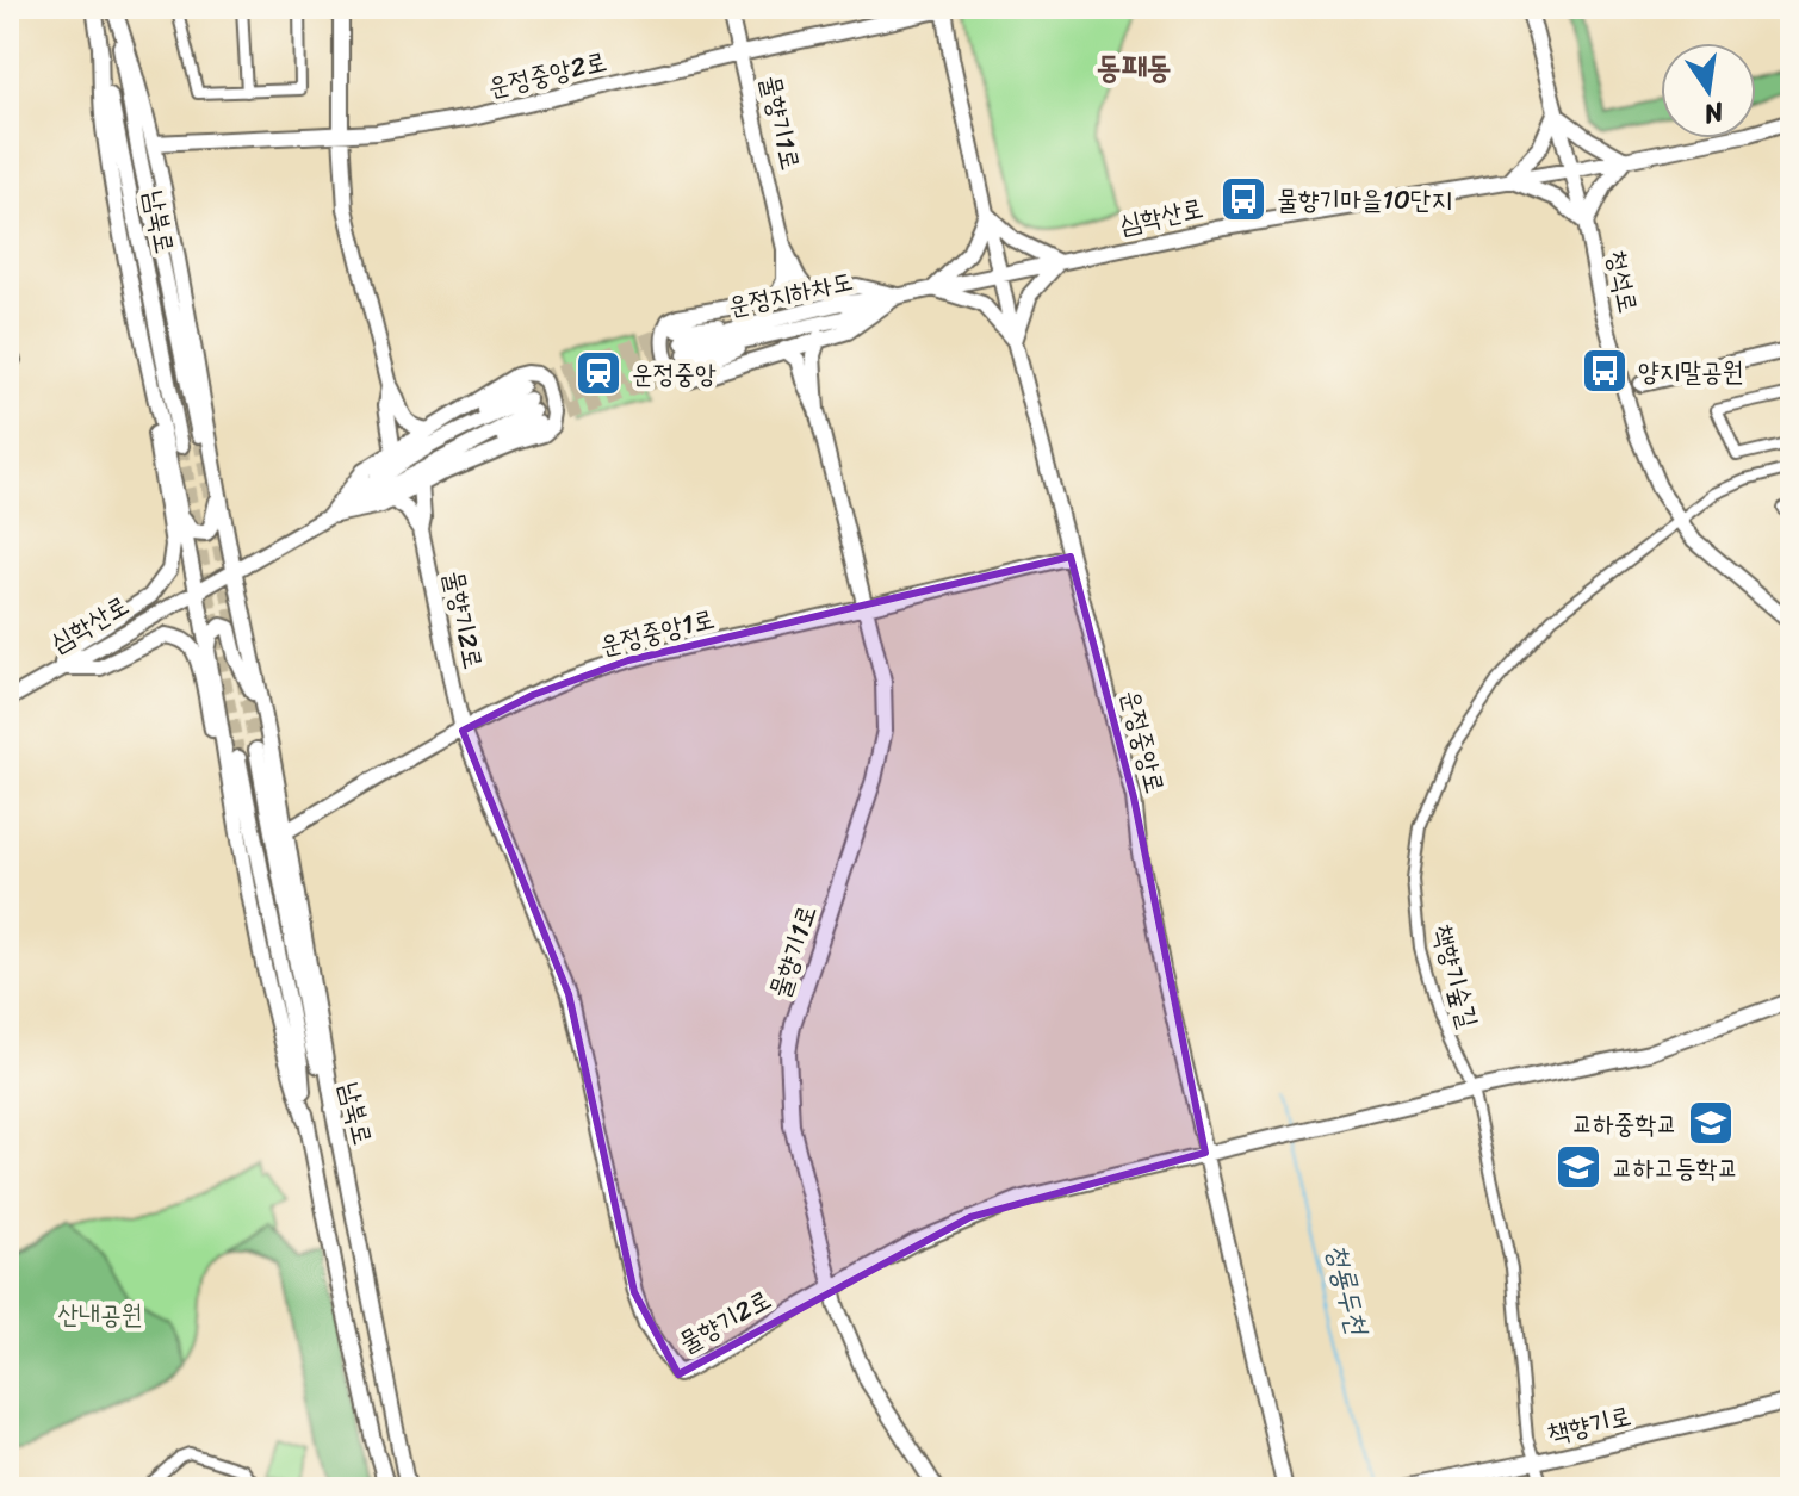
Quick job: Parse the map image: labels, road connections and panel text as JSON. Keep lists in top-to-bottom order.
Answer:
{
  "streets": {
    "street": [
      "운정중앙2로",
      "물향기1로",
      "심학산로",
      "남북로",
      "청석로",
      "운정지하차도",
      "물향기2로",
      "운정중앙1로",
      "운정중앙로",
      "책향기숲길",
      "책향기로"
    ]
  },
  "crossings": [
    ["운정중앙2로", "물향기1로"],
    ["운정중앙2로", "운정중앙로"],
    ["물향기1로", "물향기2로"],
    ["물향기1로", "운정중앙1로"],
    ["심학산로", "청석로"],
    ["심학산로", "운정지하차도"],
    ["심학산로", "운정중앙로"],
    ["청석로", "책향기숲길"],
    ["물향기2로", "운정중앙1로"],
    ["물향기2로", "운정중앙로"],
    ["물향기2로", "책향기숲길"],
    ["운정중앙1로", "운정중앙로"],
    ["책향기숲길", "책향기로"]
  ],
  "districts": ["동패동"],
  "water": ["청룡두천"],
  "parks": ["산내공원"],
  "places": {
    "bus stop": ["물향기마을10단지", "양지말공원"],
    "station": ["운정중앙"],
    "school or university": ["교하중학교", "교하고등학교"]
  },
  "north": "bottom"
}
